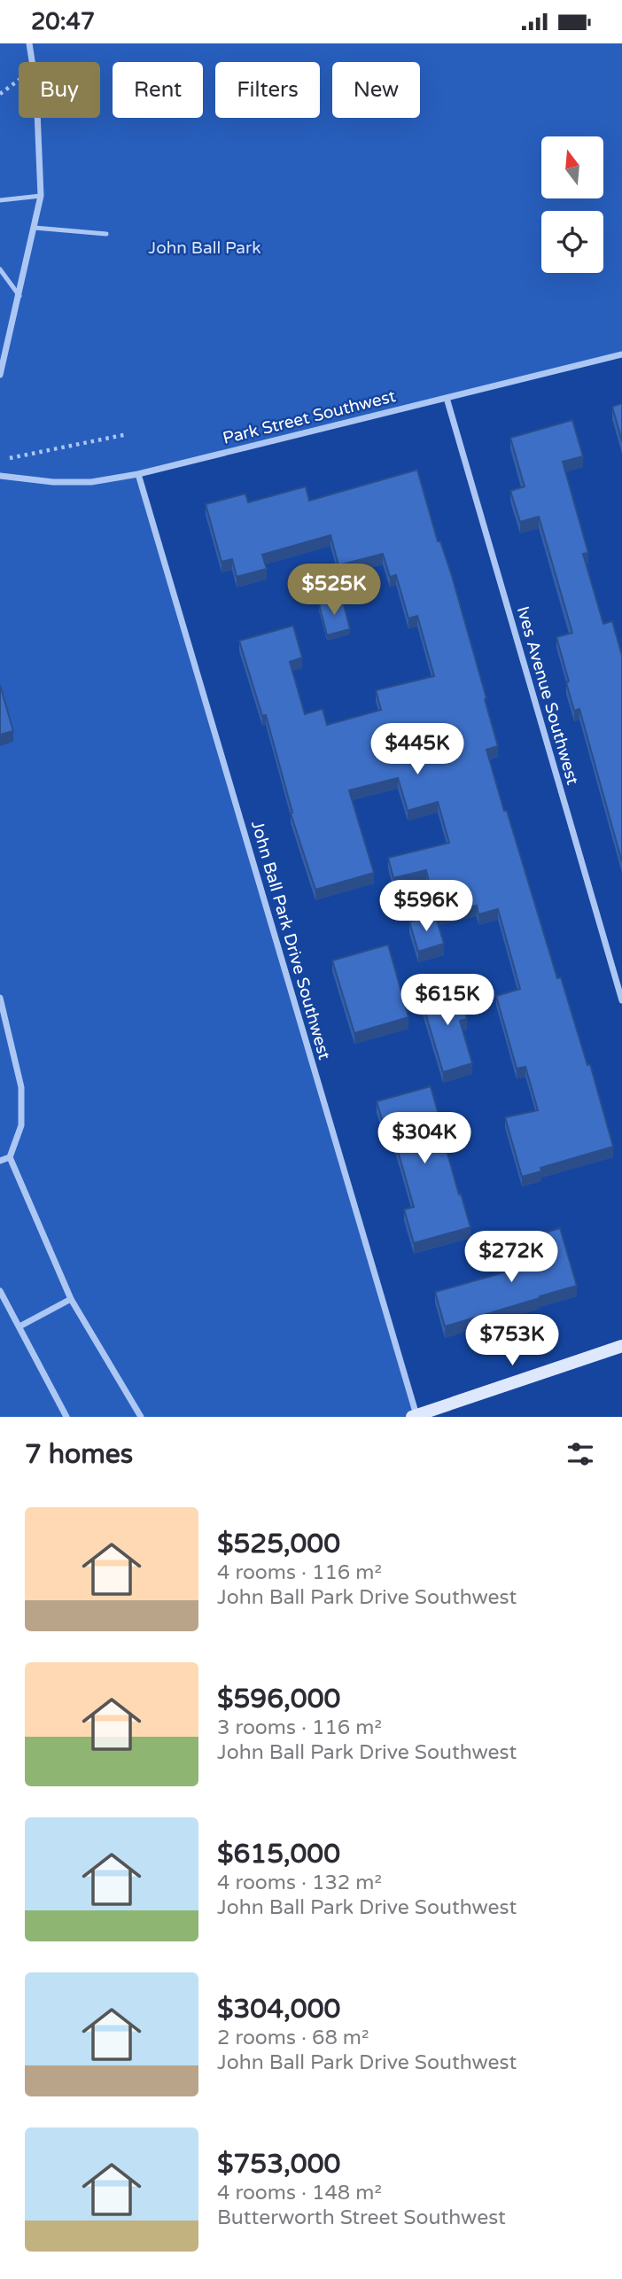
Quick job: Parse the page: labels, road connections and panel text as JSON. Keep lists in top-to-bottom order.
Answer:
{
  "streets": {
    "street": ["Park Street Southwest", "Ives Avenue Southwest", "John Ball Park Drive Southwest"]
  },
  "crossings": [
    ["Park Street Southwest", "Ives Avenue Southwest"],
    ["Park Street Southwest", "John Ball Park Drive Southwest"]
  ],
  "parks": ["John Ball Park"],
  "north": "top",
  "page": {
    "status": "20:47",
    "chip": [
      "Buy",
      "Rent",
      "Filters",
      "New"
    ],
    "price": [
      "$525K",
      "$445K",
      "$596K",
      "$615K",
      "$304K",
      "$272K",
      "$753K"
    ],
    "heading": "7 homes",
    "list": [
      {
        "name": "$525,000",
        "note": "4 rooms · 116 m² · John Ball Park Drive Southwest"
      },
      {
        "name": "$596,000",
        "note": "3 rooms · 116 m² · John Ball Park Drive Southwest"
      },
      {
        "name": "$615,000",
        "note": "4 rooms · 132 m² · John Ball Park Drive Southwest"
      },
      {
        "name": "$304,000",
        "note": "2 rooms · 68 m² · John Ball Park Drive Southwest"
      },
      {
        "name": "$753,000",
        "note": "4 rooms · 148 m² · Butterworth Street Southwest"
      }
    ]
  }
}
